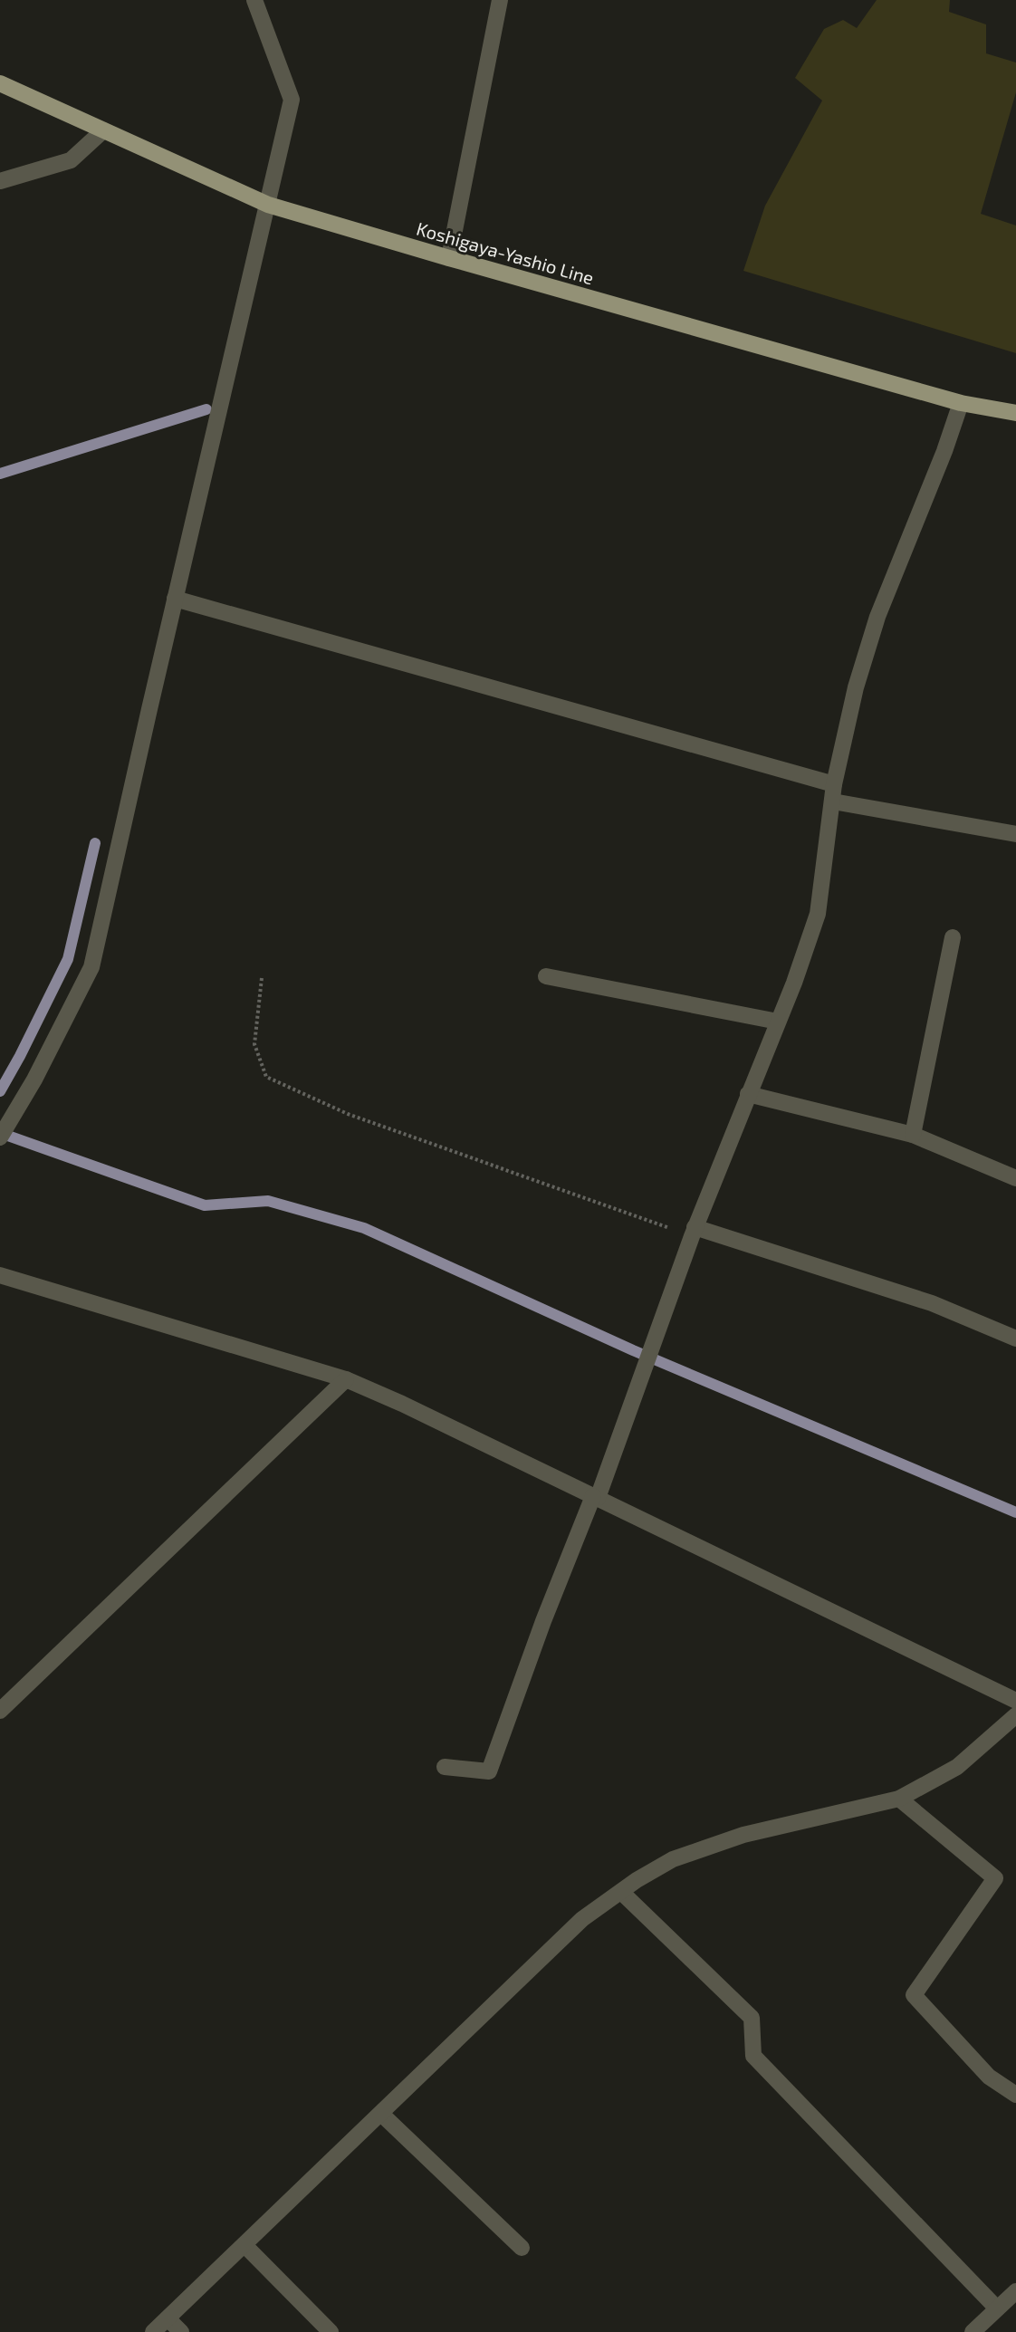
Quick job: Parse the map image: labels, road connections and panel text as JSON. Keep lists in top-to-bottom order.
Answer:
{
  "streets": {
    "main road": ["Koshigaya-Yashio Line"]
  }
}
